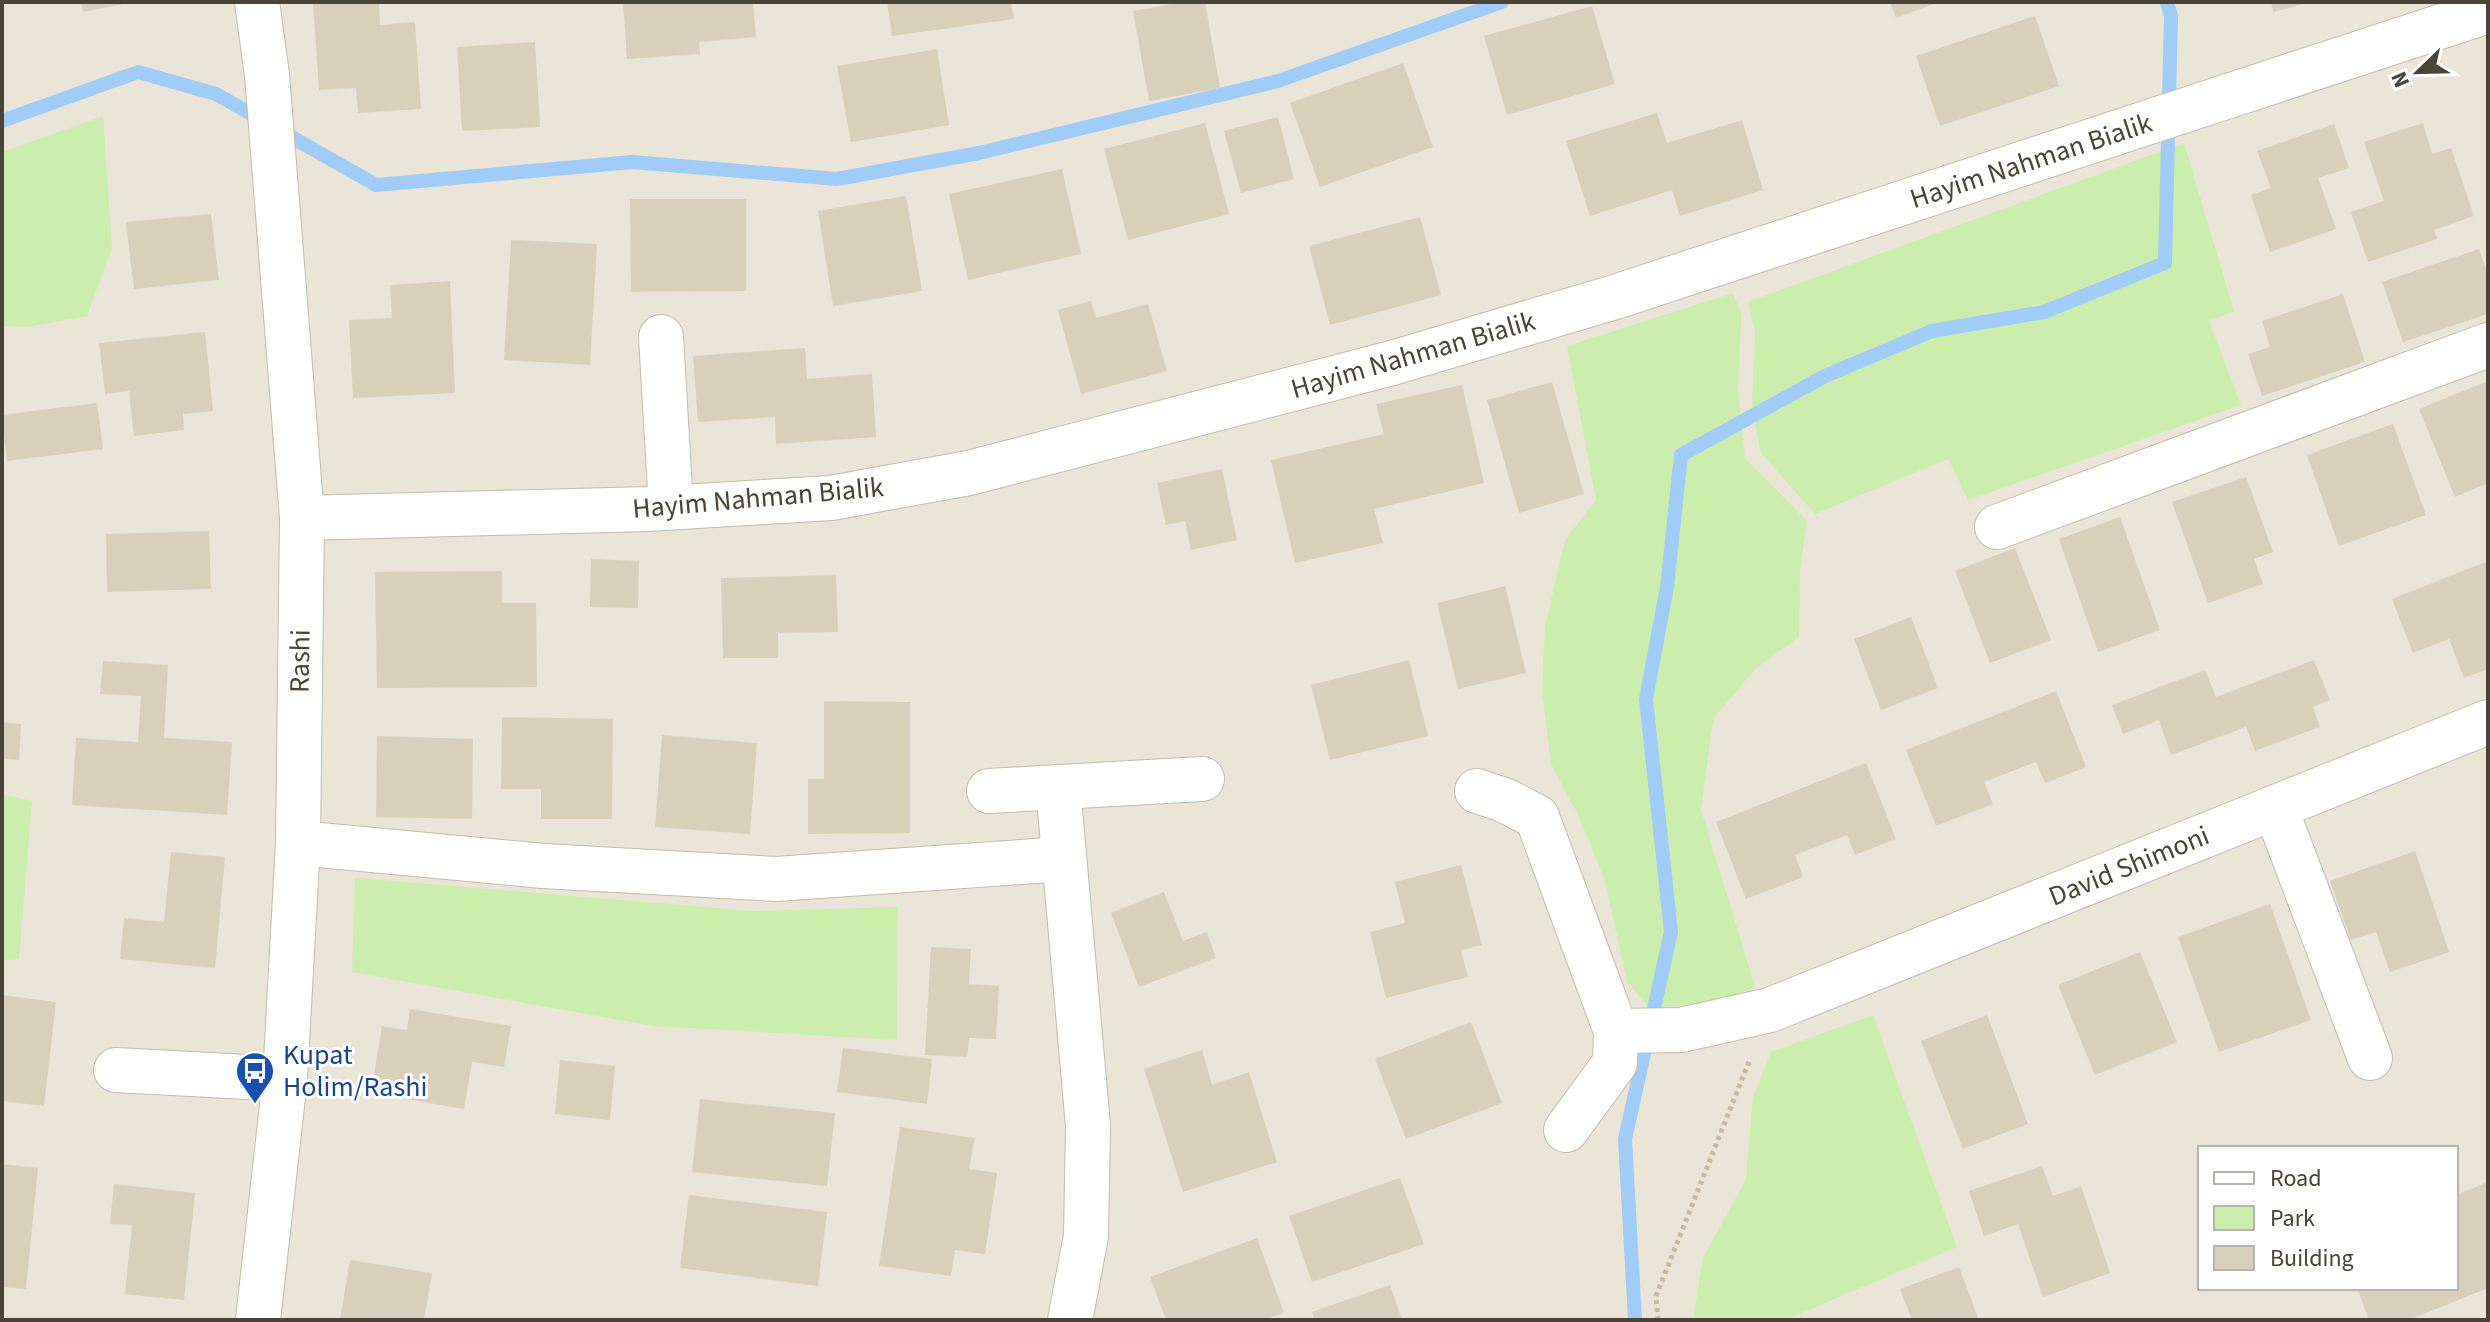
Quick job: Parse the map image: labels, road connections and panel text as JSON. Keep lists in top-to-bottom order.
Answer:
{
  "streets": {
    "street": ["Hayim Nahman Bialik", "Rashi", "David Shimoni"]
  },
  "crossings": [
    ["Hayim Nahman Bialik", "Rashi"]
  ],
  "places": {
    "bus stop": ["Kupat Holim/Rashi"]
  },
  "legend": ["Road", "Park", "Building"],
  "north": "bottom left"
}
